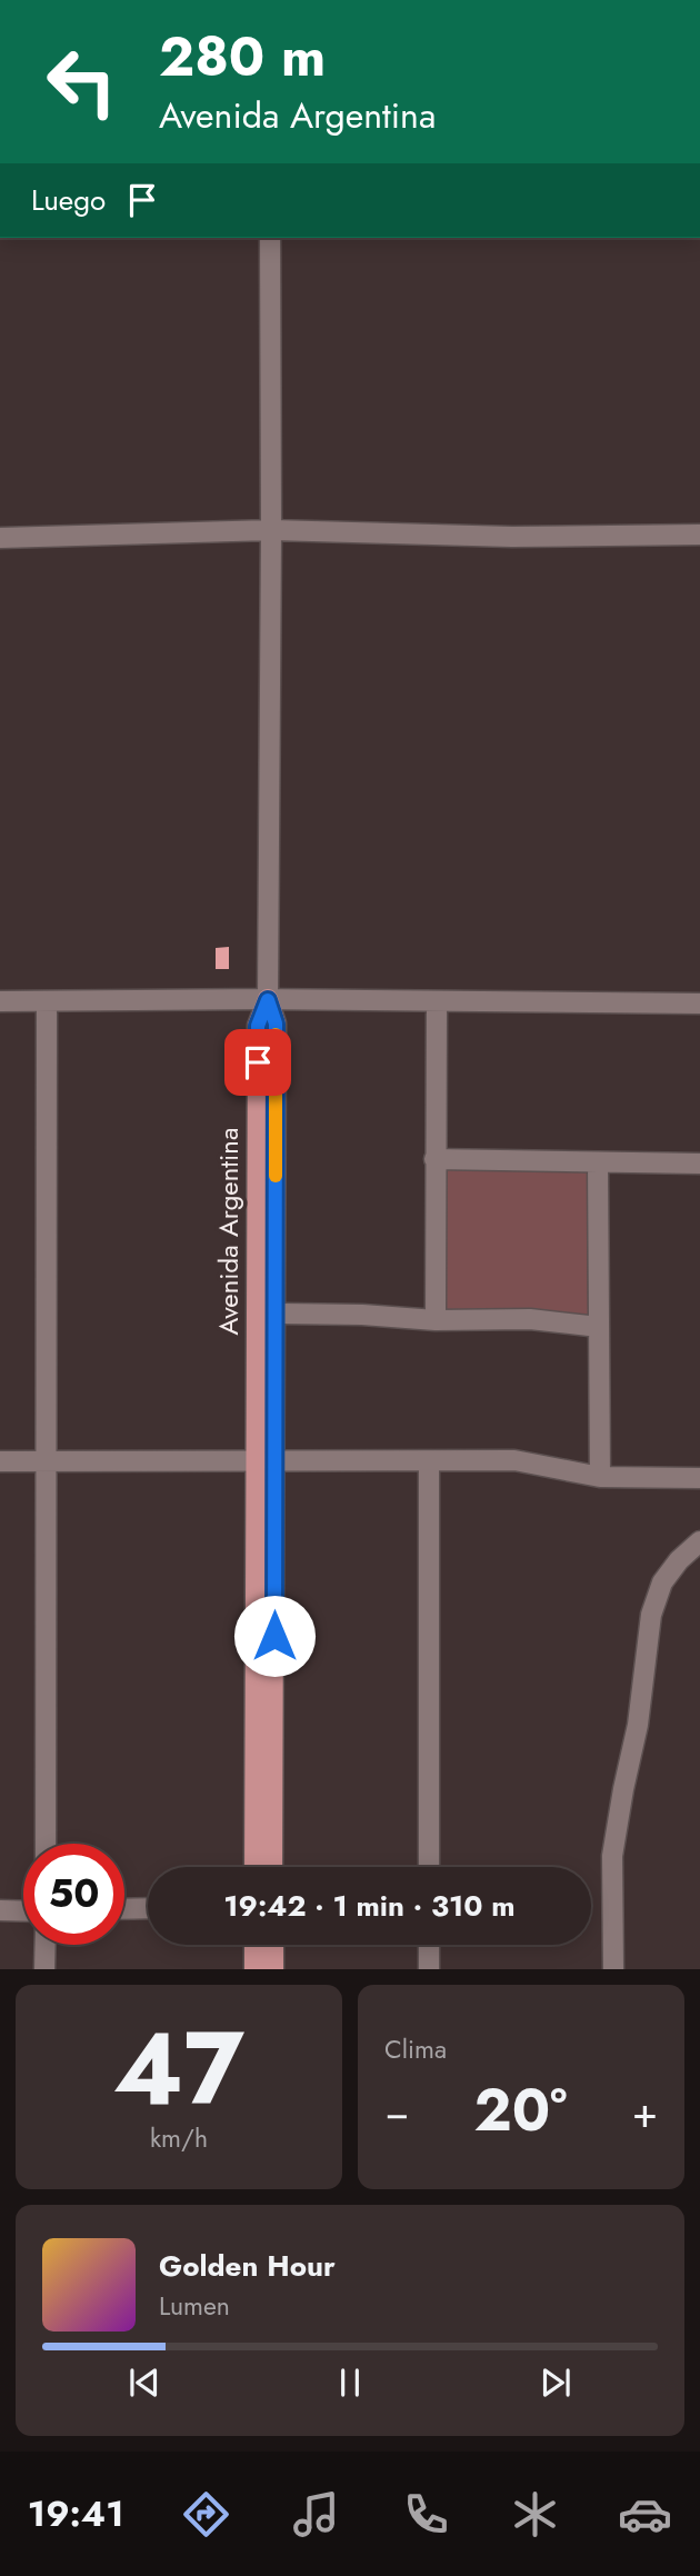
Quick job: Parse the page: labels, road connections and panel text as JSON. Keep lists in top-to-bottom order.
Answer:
{
  "streets": {
    "main road": ["Avenida Argentina"]
  },
  "page": {
    "turn": ["280 m", "Avenida Argentina"],
    "then": "Luego",
    "limit": "50",
    "trip": "19:42 · 1 min · 310 m",
    "tile": [
      ["47", "km/h"],
      "Clima"
    ],
    "heat": ["−", "20°", "+"],
    "song": ["Golden Hour", "Lumen"],
    "tabs": "19:41"
  }
}
